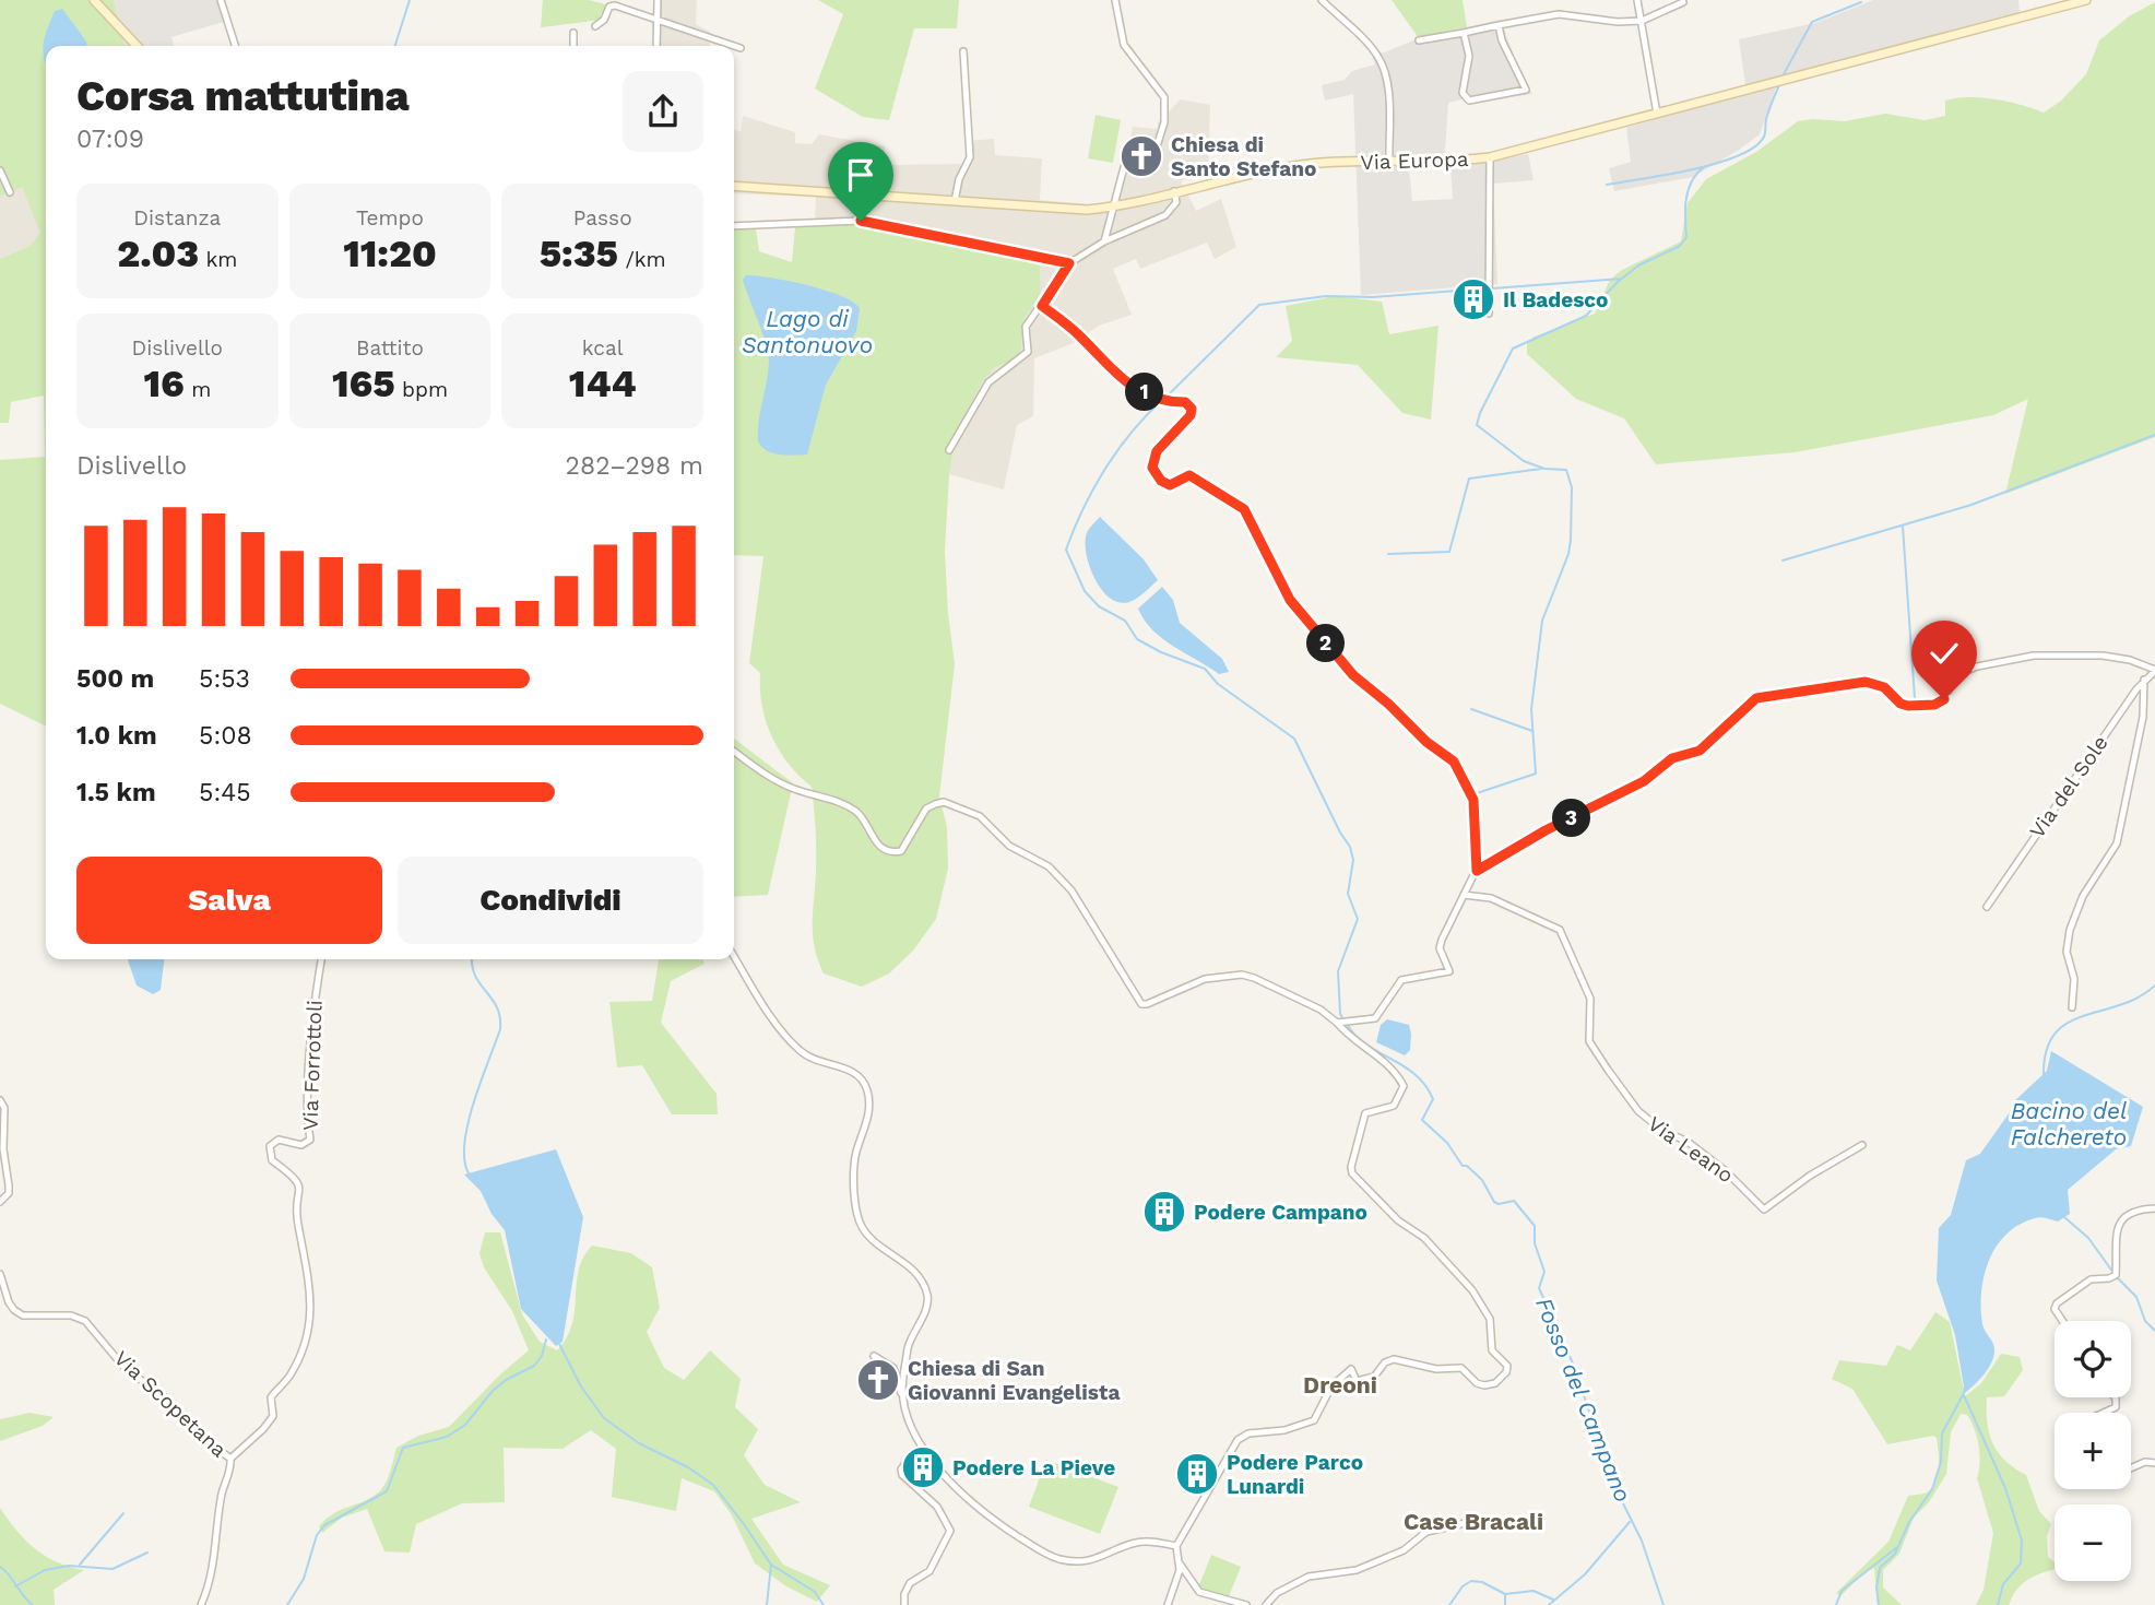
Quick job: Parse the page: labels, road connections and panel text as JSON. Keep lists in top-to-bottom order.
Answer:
{
  "streets": {
    "main road": ["Via Europa"],
    "street": [
      "Via del Sole",
      "Via Forrottoli",
      "Via Leano",
      "Via Scopetana"
    ]
  },
  "crossings": [
    ["Via Forrottoli", "Via Scopetana"]
  ],
  "districts": ["Dreoni", "Case Bracali"],
  "water": ["Lago di Santonuovo", "Bacino del Falchereto", "Fosso del Campano"],
  "places": {
    "church": ["Chiesa di Santo Stefano", "Chiesa di San Giovanni Evangelista"],
    "building": [
      "Il Badesco",
      "Podere Campano",
      "Podere La Pieve",
      "Podere Parco Lunardi"
    ]
  },
  "page": {
    "heading": ["Corsa mattutina", "07:09"],
    "stats": [
      ["Distanza", "2.03 km"],
      ["Tempo", "11:20"],
      ["Passo", "5:35 /km"],
      ["Dislivello", "16 m"],
      ["Battito", "165 bpm"],
      ["kcal", "144"]
    ],
    "pins": ["1", "2", "3"],
    "chart": ["Dislivello", "282–298 m"],
    "list": [
      {
        "name": "500 m",
        "note": "5:53"
      },
      {
        "name": "1.0 km",
        "note": "5:08"
      },
      {
        "name": "1.5 km",
        "note": "5:45"
      }
    ],
    "buttons": ["Salva", "Condividi"],
    "map_buttons": ["+", "−"]
  }
}
